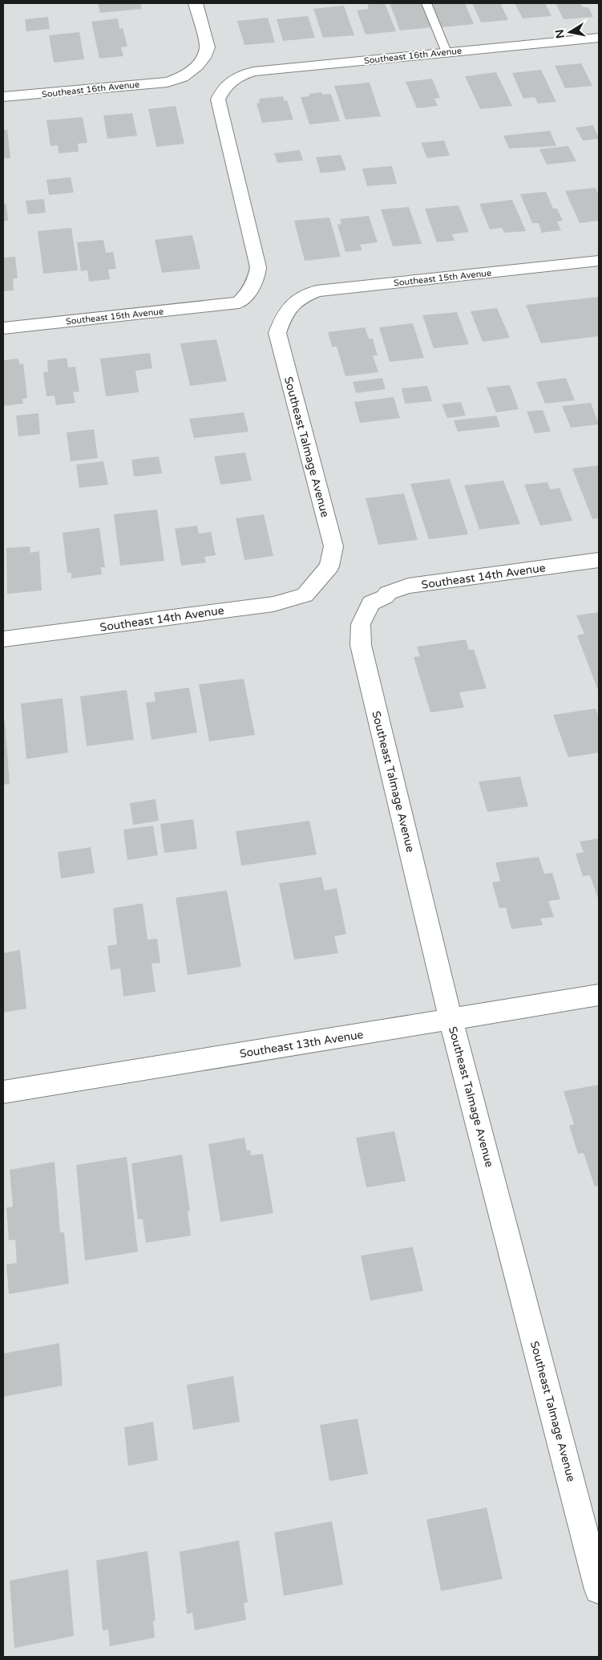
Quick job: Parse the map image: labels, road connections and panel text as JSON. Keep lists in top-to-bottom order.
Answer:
{
  "streets": {
    "street": [
      "Southeast 16th Avenue",
      "Southeast 15th Avenue",
      "Southeast Talmage Avenue",
      "Southeast 14th Avenue",
      "Southeast 13th Avenue"
    ]
  },
  "crossings": [
    ["Southeast 16th Avenue", "Southeast 15th Avenue"],
    ["Southeast 15th Avenue", "Southeast Talmage Avenue"],
    ["Southeast Talmage Avenue", "Southeast 14th Avenue"],
    ["Southeast Talmage Avenue", "Southeast 13th Avenue"]
  ],
  "north": "left"
}
